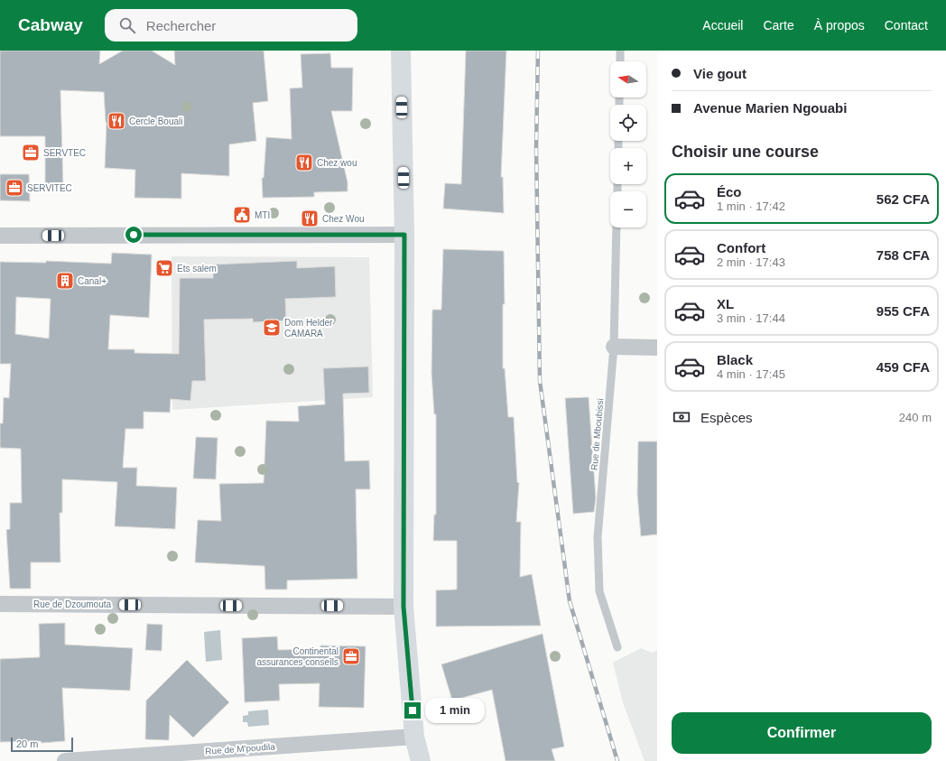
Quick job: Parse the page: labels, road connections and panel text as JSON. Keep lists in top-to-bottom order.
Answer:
{
  "streets": {
    "street": ["Rue de Dzoumouta", "Rue de M'poudila"],
    "lane": ["Rue de Mboubissi"]
  },
  "places": {
    "restaurant": ["Cercle Bouali", "Chez wou", "Chez Wou"],
    "office": ["SERVTEC", "SERVITEC", "Continental assurances conseîls"],
    "public building": ["MTI"],
    "supermarket": ["Ets salem"],
    "building": ["Canal+"],
    "school or university": ["Dom Helder CAMARA"]
  },
  "scale_bar": "20 m",
  "north": "left",
  "page": {
    "header": "Cabway",
    "search": "Rechercher",
    "nav": [
      "Accueil",
      "Carte",
      "À propos",
      "Contact"
    ],
    "banner": ["Vie gout", "Avenue Marien Ngouabi"],
    "map_buttons": ["+", "−"],
    "heading": "Choisir une course",
    "list": [
      {
        "name": "Éco",
        "note": "1 min · 17:42",
        "value": "562 CFA"
      },
      {
        "name": "Confort",
        "note": "2 min · 17:43",
        "value": "758 CFA"
      },
      {
        "name": "XL",
        "note": "3 min · 17:44",
        "value": "955 CFA"
      },
      {
        "name": "Black",
        "note": "4 min · 17:45",
        "value": "459 CFA"
      }
    ],
    "pay": ["Espèces", "240 m"],
    "bubble": "1 min",
    "buttons": "Confirmer",
    "scale": "20 m"
  }
}
